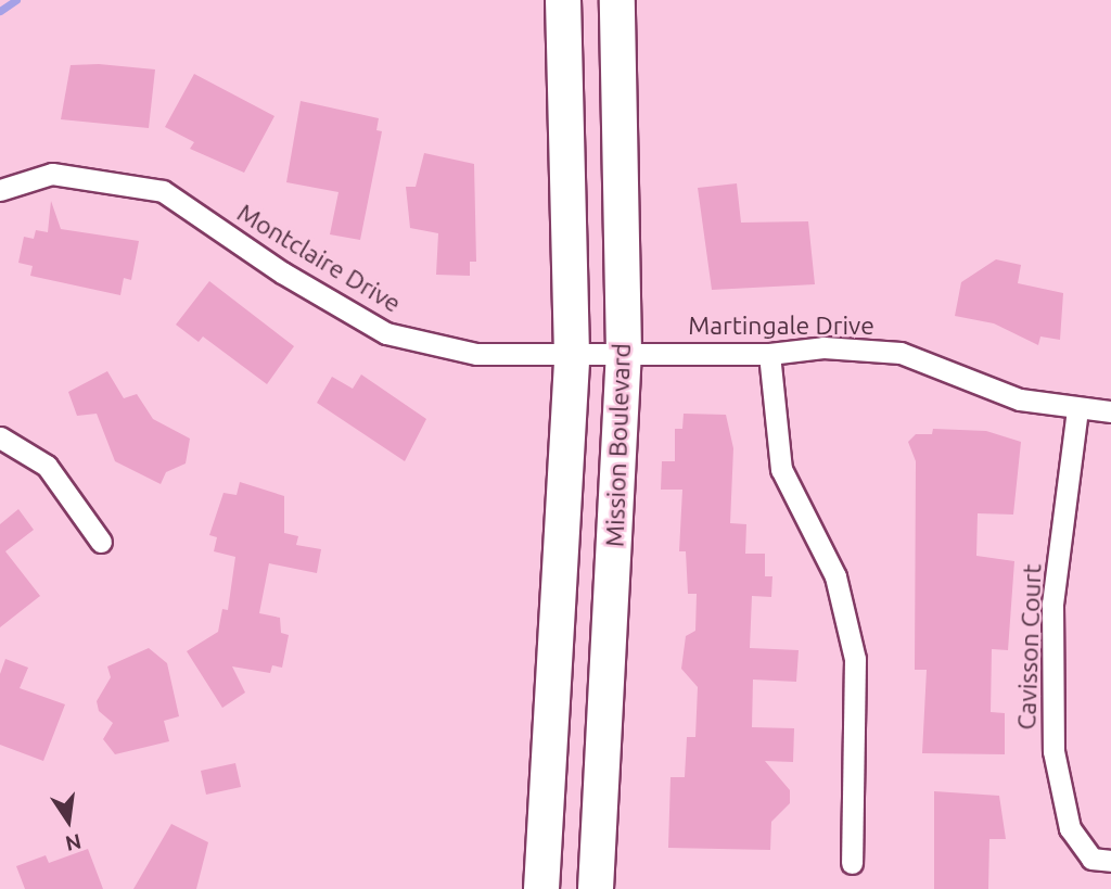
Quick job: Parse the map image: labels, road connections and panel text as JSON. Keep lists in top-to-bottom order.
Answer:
{
  "streets": {
    "main road": ["Mission Boulevard"],
    "street": ["Montclaire Drive", "Martingale Drive", "Cavisson Court"]
  },
  "crossings": [
    ["Montclaire Drive", "Martingale Drive"],
    ["Montclaire Drive", "Mission Boulevard"],
    ["Martingale Drive", "Mission Boulevard"],
    ["Martingale Drive", "Cavisson Court"]
  ],
  "north": "bottom"
}
